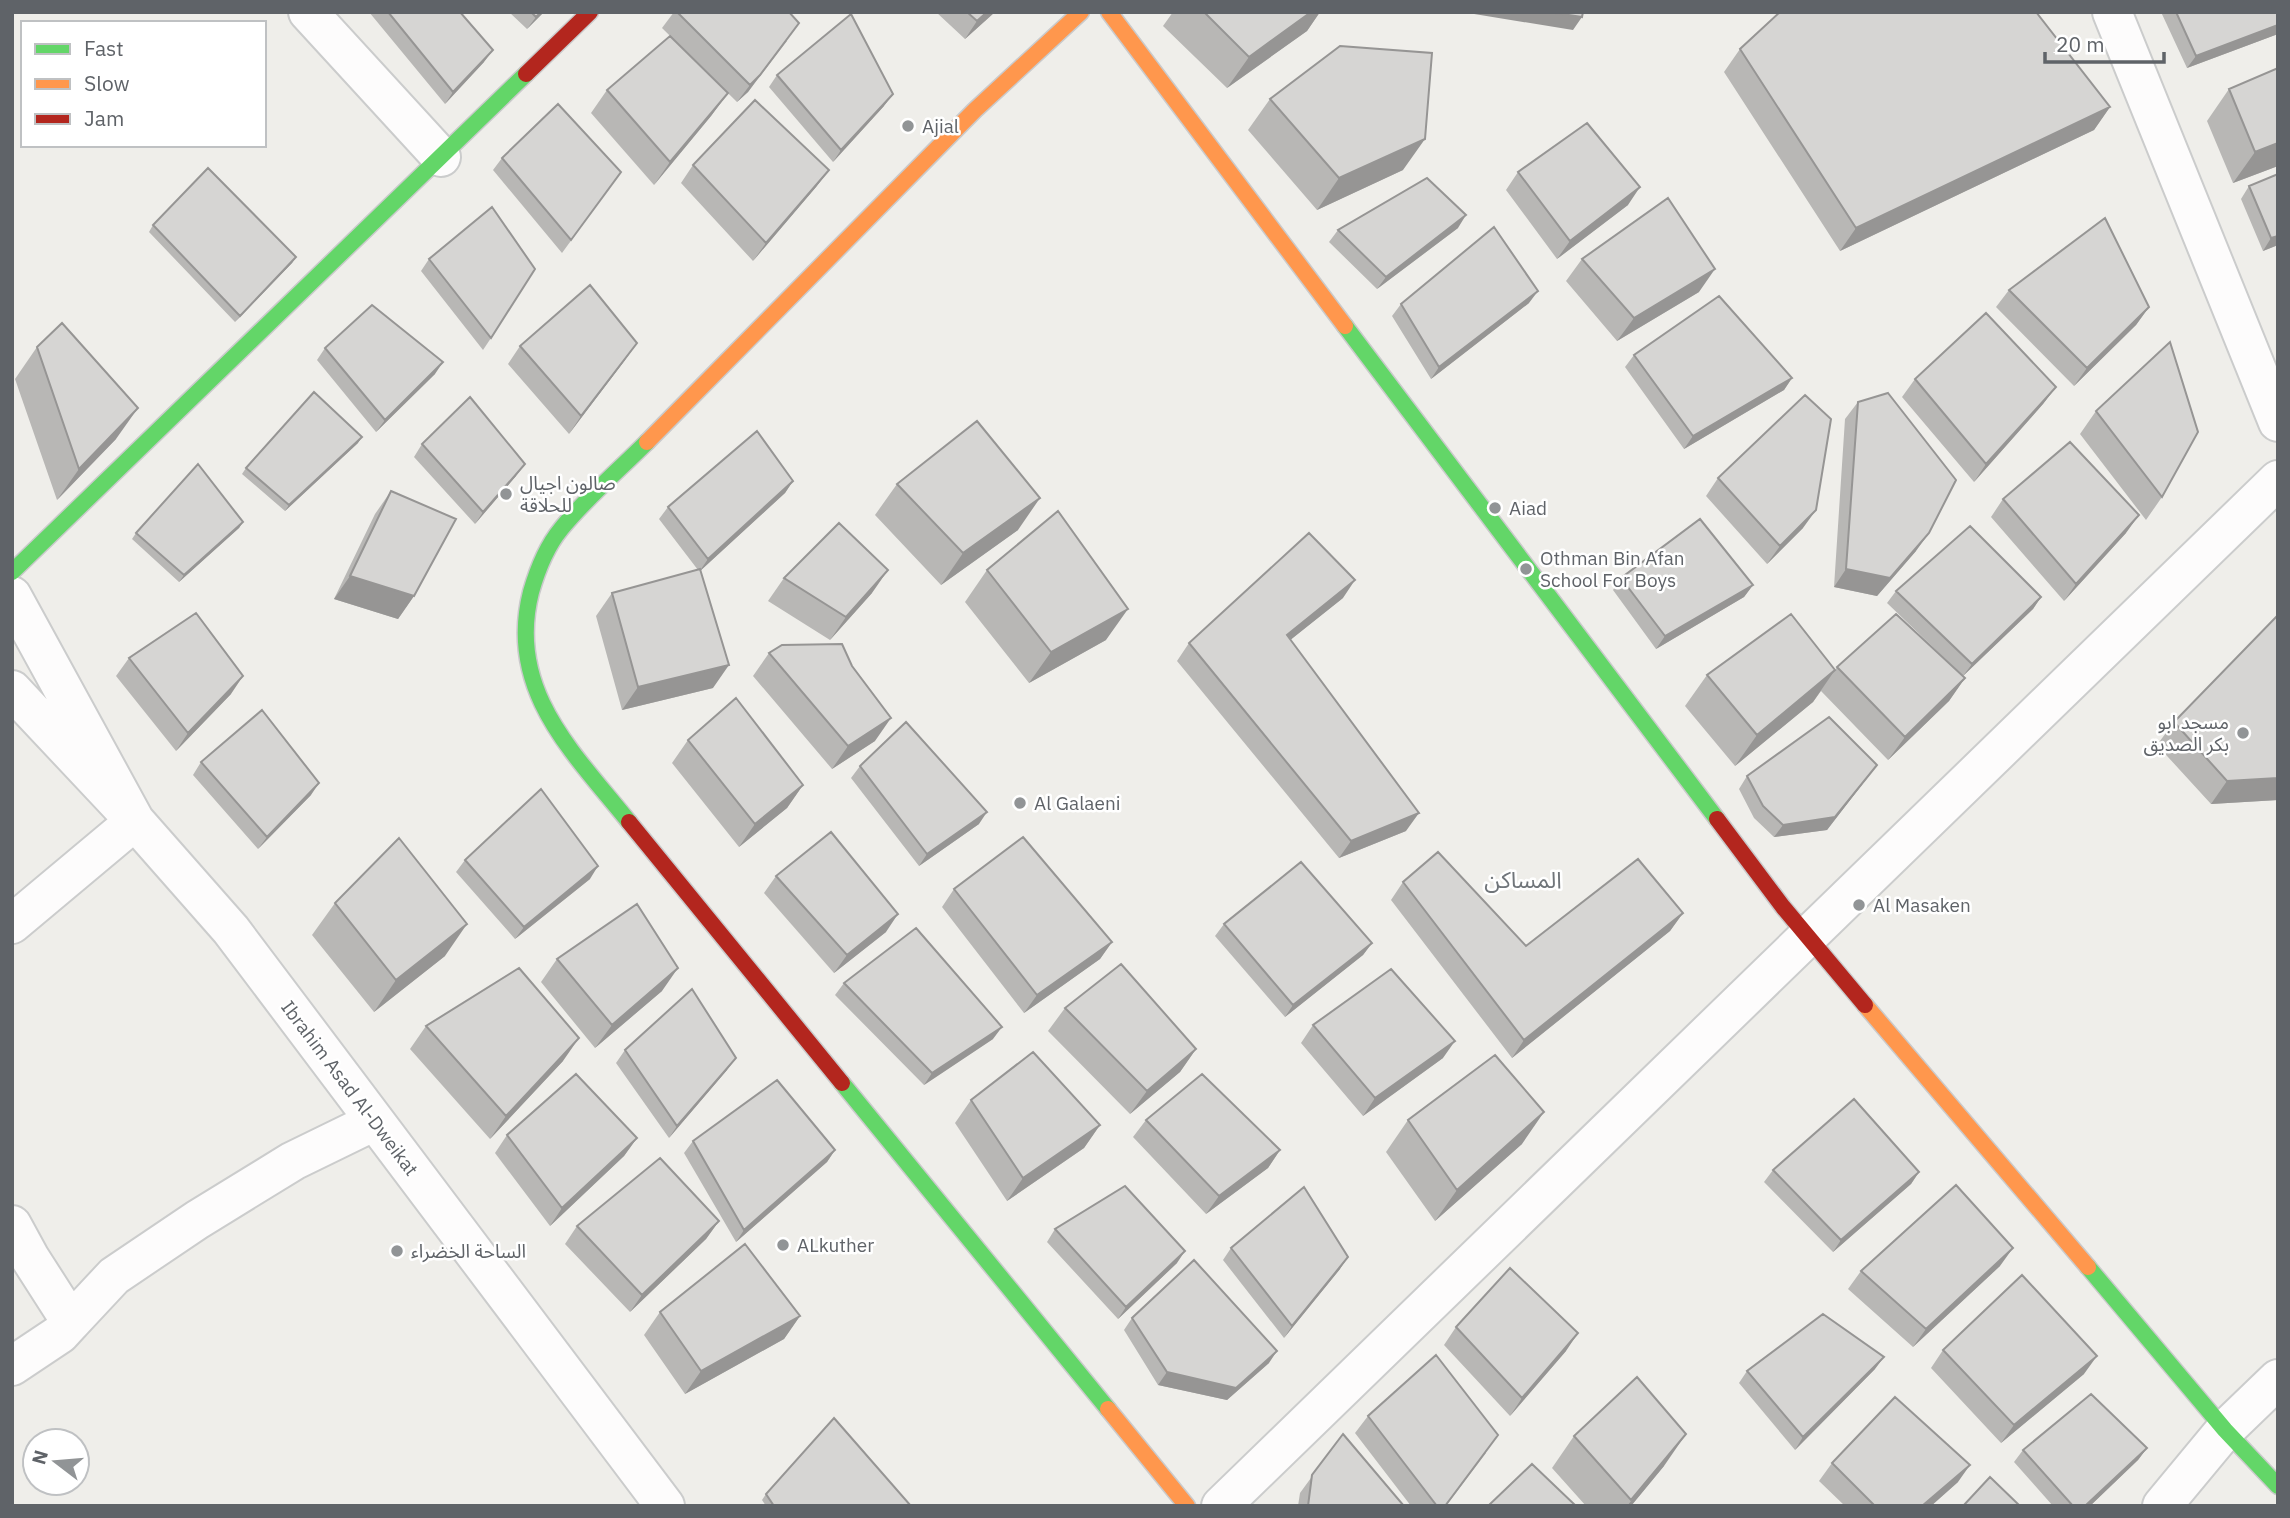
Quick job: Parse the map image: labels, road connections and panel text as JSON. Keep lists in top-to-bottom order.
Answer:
{
  "streets": {
    "street": ["Ibrahim Asad Al-Dweikat"]
  },
  "districts": ["المساكن"],
  "places": [
    "Ajial",
    "صالون اجيال للحلاقة",
    "Aiad",
    "Othman Bin Afan School For Boys",
    "مسجد ابو بكر الصديق",
    "Al Galaeni",
    "Al Masaken",
    "ALkuther",
    "الساحة الخضراء"
  ],
  "legend": ["Fast", "Slow", "Jam"],
  "scale_bar": "20 m",
  "north": "left"
}
